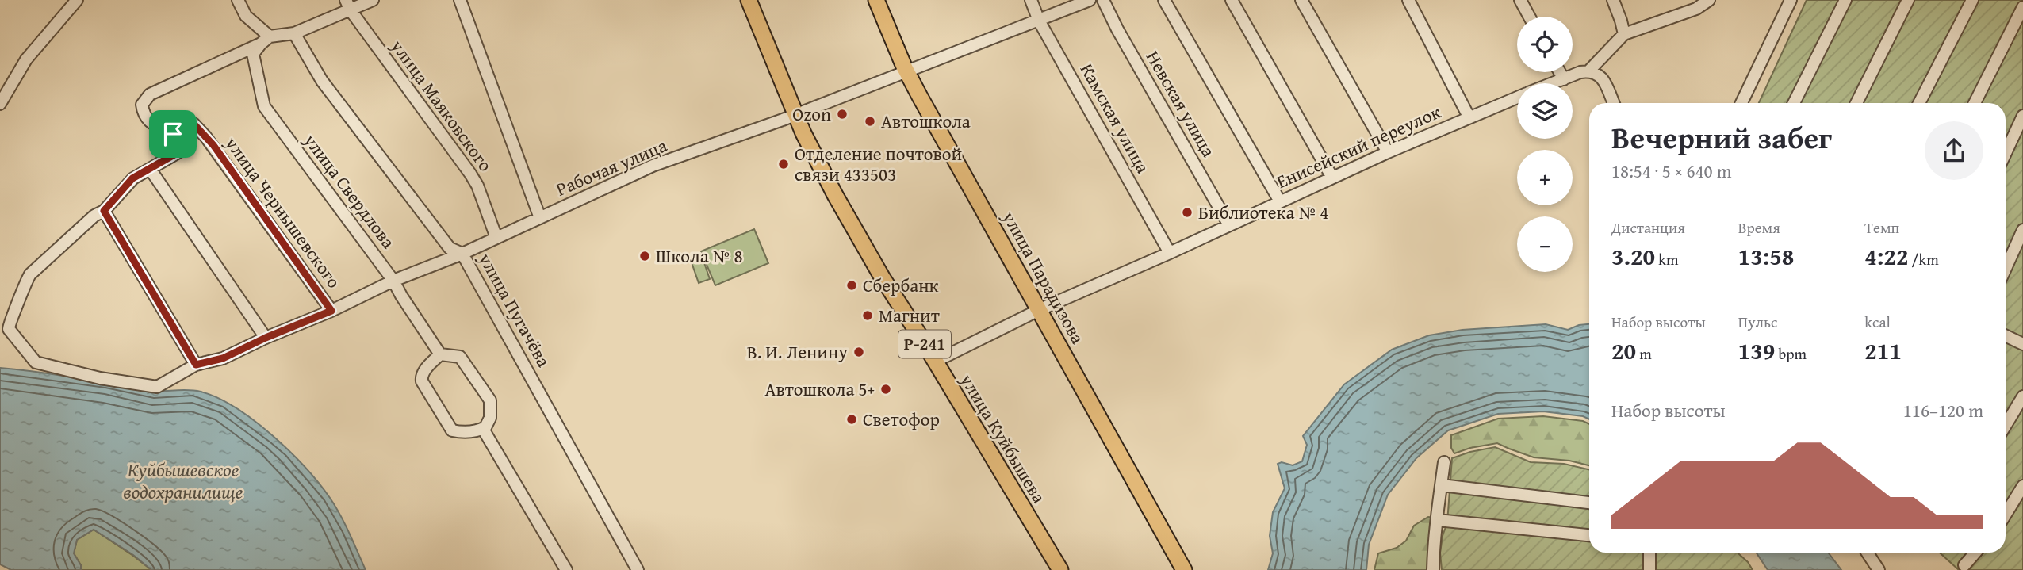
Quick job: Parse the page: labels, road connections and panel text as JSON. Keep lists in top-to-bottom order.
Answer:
{
  "streets": {
    "highway": ["улица Парадизова", "Р-241", "улица Куйбышева"],
    "street": [
      "Невская улица",
      "улица Маяковского",
      "Камская улица",
      "Енисейский переулок",
      "Рабочая улица",
      "улица Свердлова",
      "улица Чернышевского",
      "улица Пугачёва"
    ]
  },
  "crossings": [
    ["Невская улица", "Енисейский переулок"],
    ["улица Маяковского", "Рабочая улица"],
    ["Камская улица", "Енисейский переулок"],
    ["Камская улица", "Рабочая улица"],
    ["Енисейский переулок", "улица Парадизова"],
    ["Енисейский переулок", "улица Куйбышева"],
    ["Рабочая улица", "улица Свердлова"],
    ["Рабочая улица", "улица Чернышевского"],
    ["Рабочая улица", "улица Парадизова"],
    ["Рабочая улица", "улица Пугачёва"],
    ["Рабочая улица", "улица Куйбышева"]
  ],
  "water": ["Куйбышевское водохранилище"],
  "places": [
    "Ozon",
    "Автошкола",
    "Отделение почтовой связи 433503",
    "Библиотека № 4",
    "Школа № 8",
    "Сбербанк",
    "Магнит",
    "В. И. Ленину",
    "Автошкола 5+",
    "Светофор"
  ],
  "page": {
    "map_buttons": ["+", "−"],
    "heading": ["Вечерний забег", "18:54 · 5 × 640 m"],
    "stats": [
      ["Дистанция", "3.20 km"],
      ["Время", "13:58"],
      ["Темп", "4:22 /km"],
      ["Набор высоты", "20 m"],
      ["Пульс", "139 bpm"],
      ["kcal", "211"]
    ],
    "chart": ["Набор высоты", "116–120 m"]
  }
}
